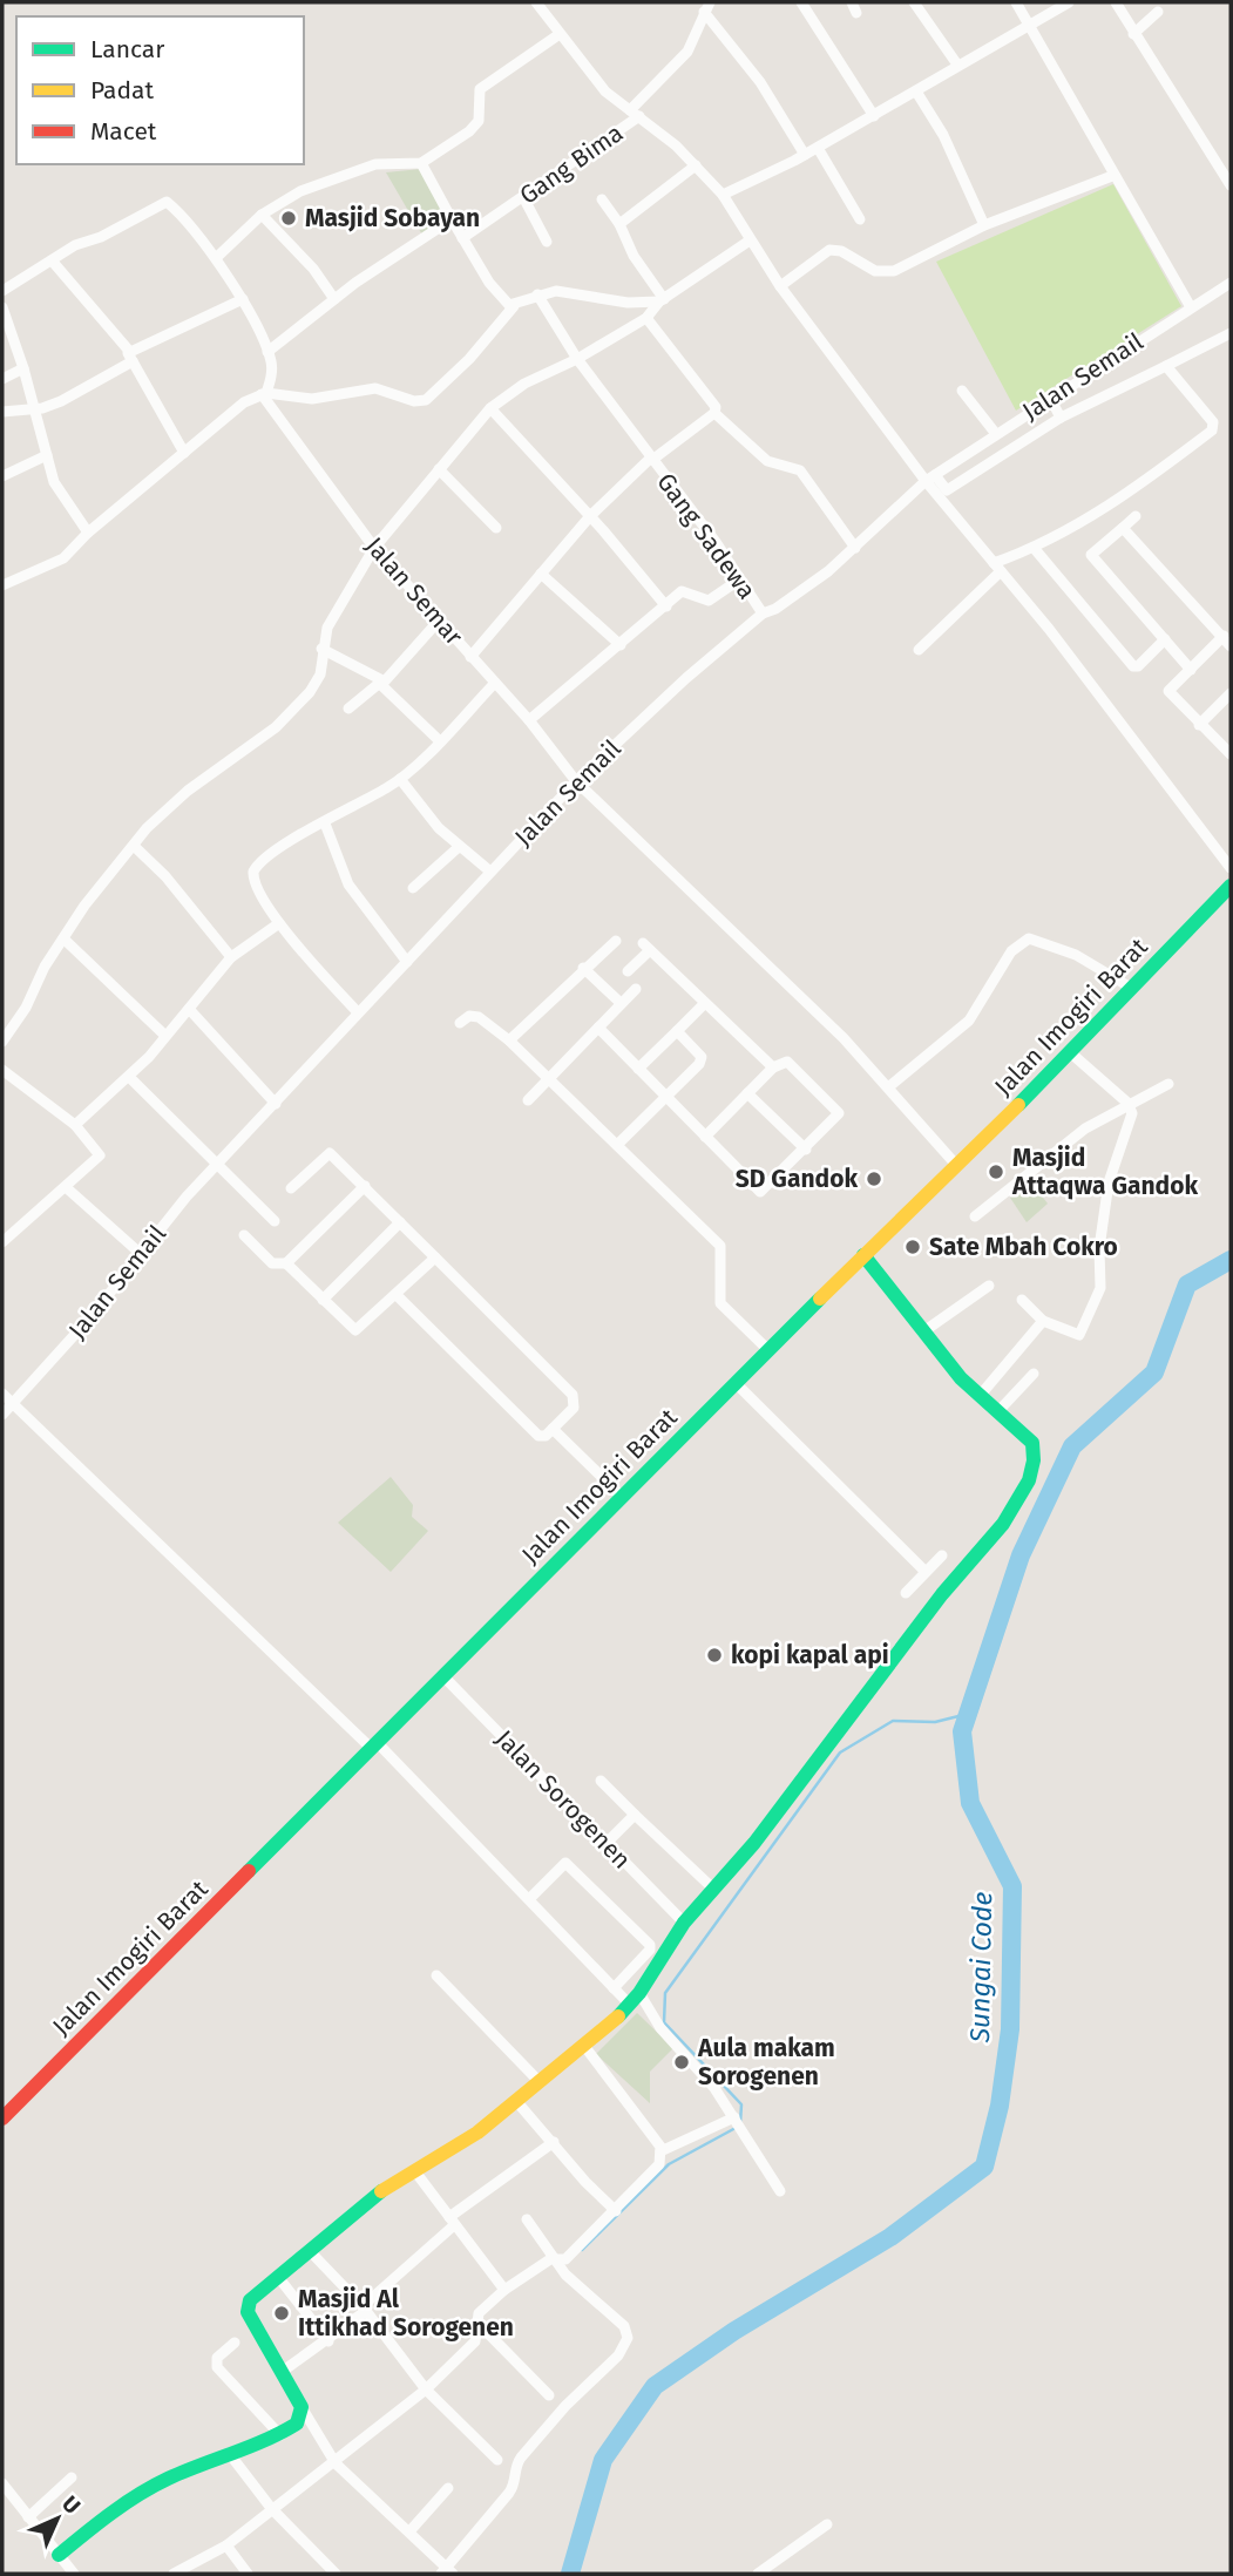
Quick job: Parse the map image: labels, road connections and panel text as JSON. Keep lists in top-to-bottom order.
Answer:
{
  "streets": {
    "street": [
      "Gang Bima",
      "Jalan Semail",
      "Gang Sadewa",
      "Jalan Semar",
      "Jalan Imogiri Barat",
      "Jalan Sorogenen"
    ]
  },
  "crossings": [
    ["Jalan Semail", "Gang Sadewa"],
    ["Jalan Semail", "Jalan Semar"],
    ["Jalan Semar", "Jalan Imogiri Barat"],
    ["Jalan Imogiri Barat", "Jalan Sorogenen"]
  ],
  "water": ["Sungai Code"],
  "places": [
    "Masjid Sobayan",
    "Masjid Attaqwa Gandok",
    "SD Gandok",
    "Sate Mbah Cokro",
    "kopi kapal api",
    "Aula makam Sorogenen",
    "Masjid Al Ittikhad Sorogenen"
  ],
  "legend": ["Lancar", "Padat", "Macet"],
  "north": "top right"
}
